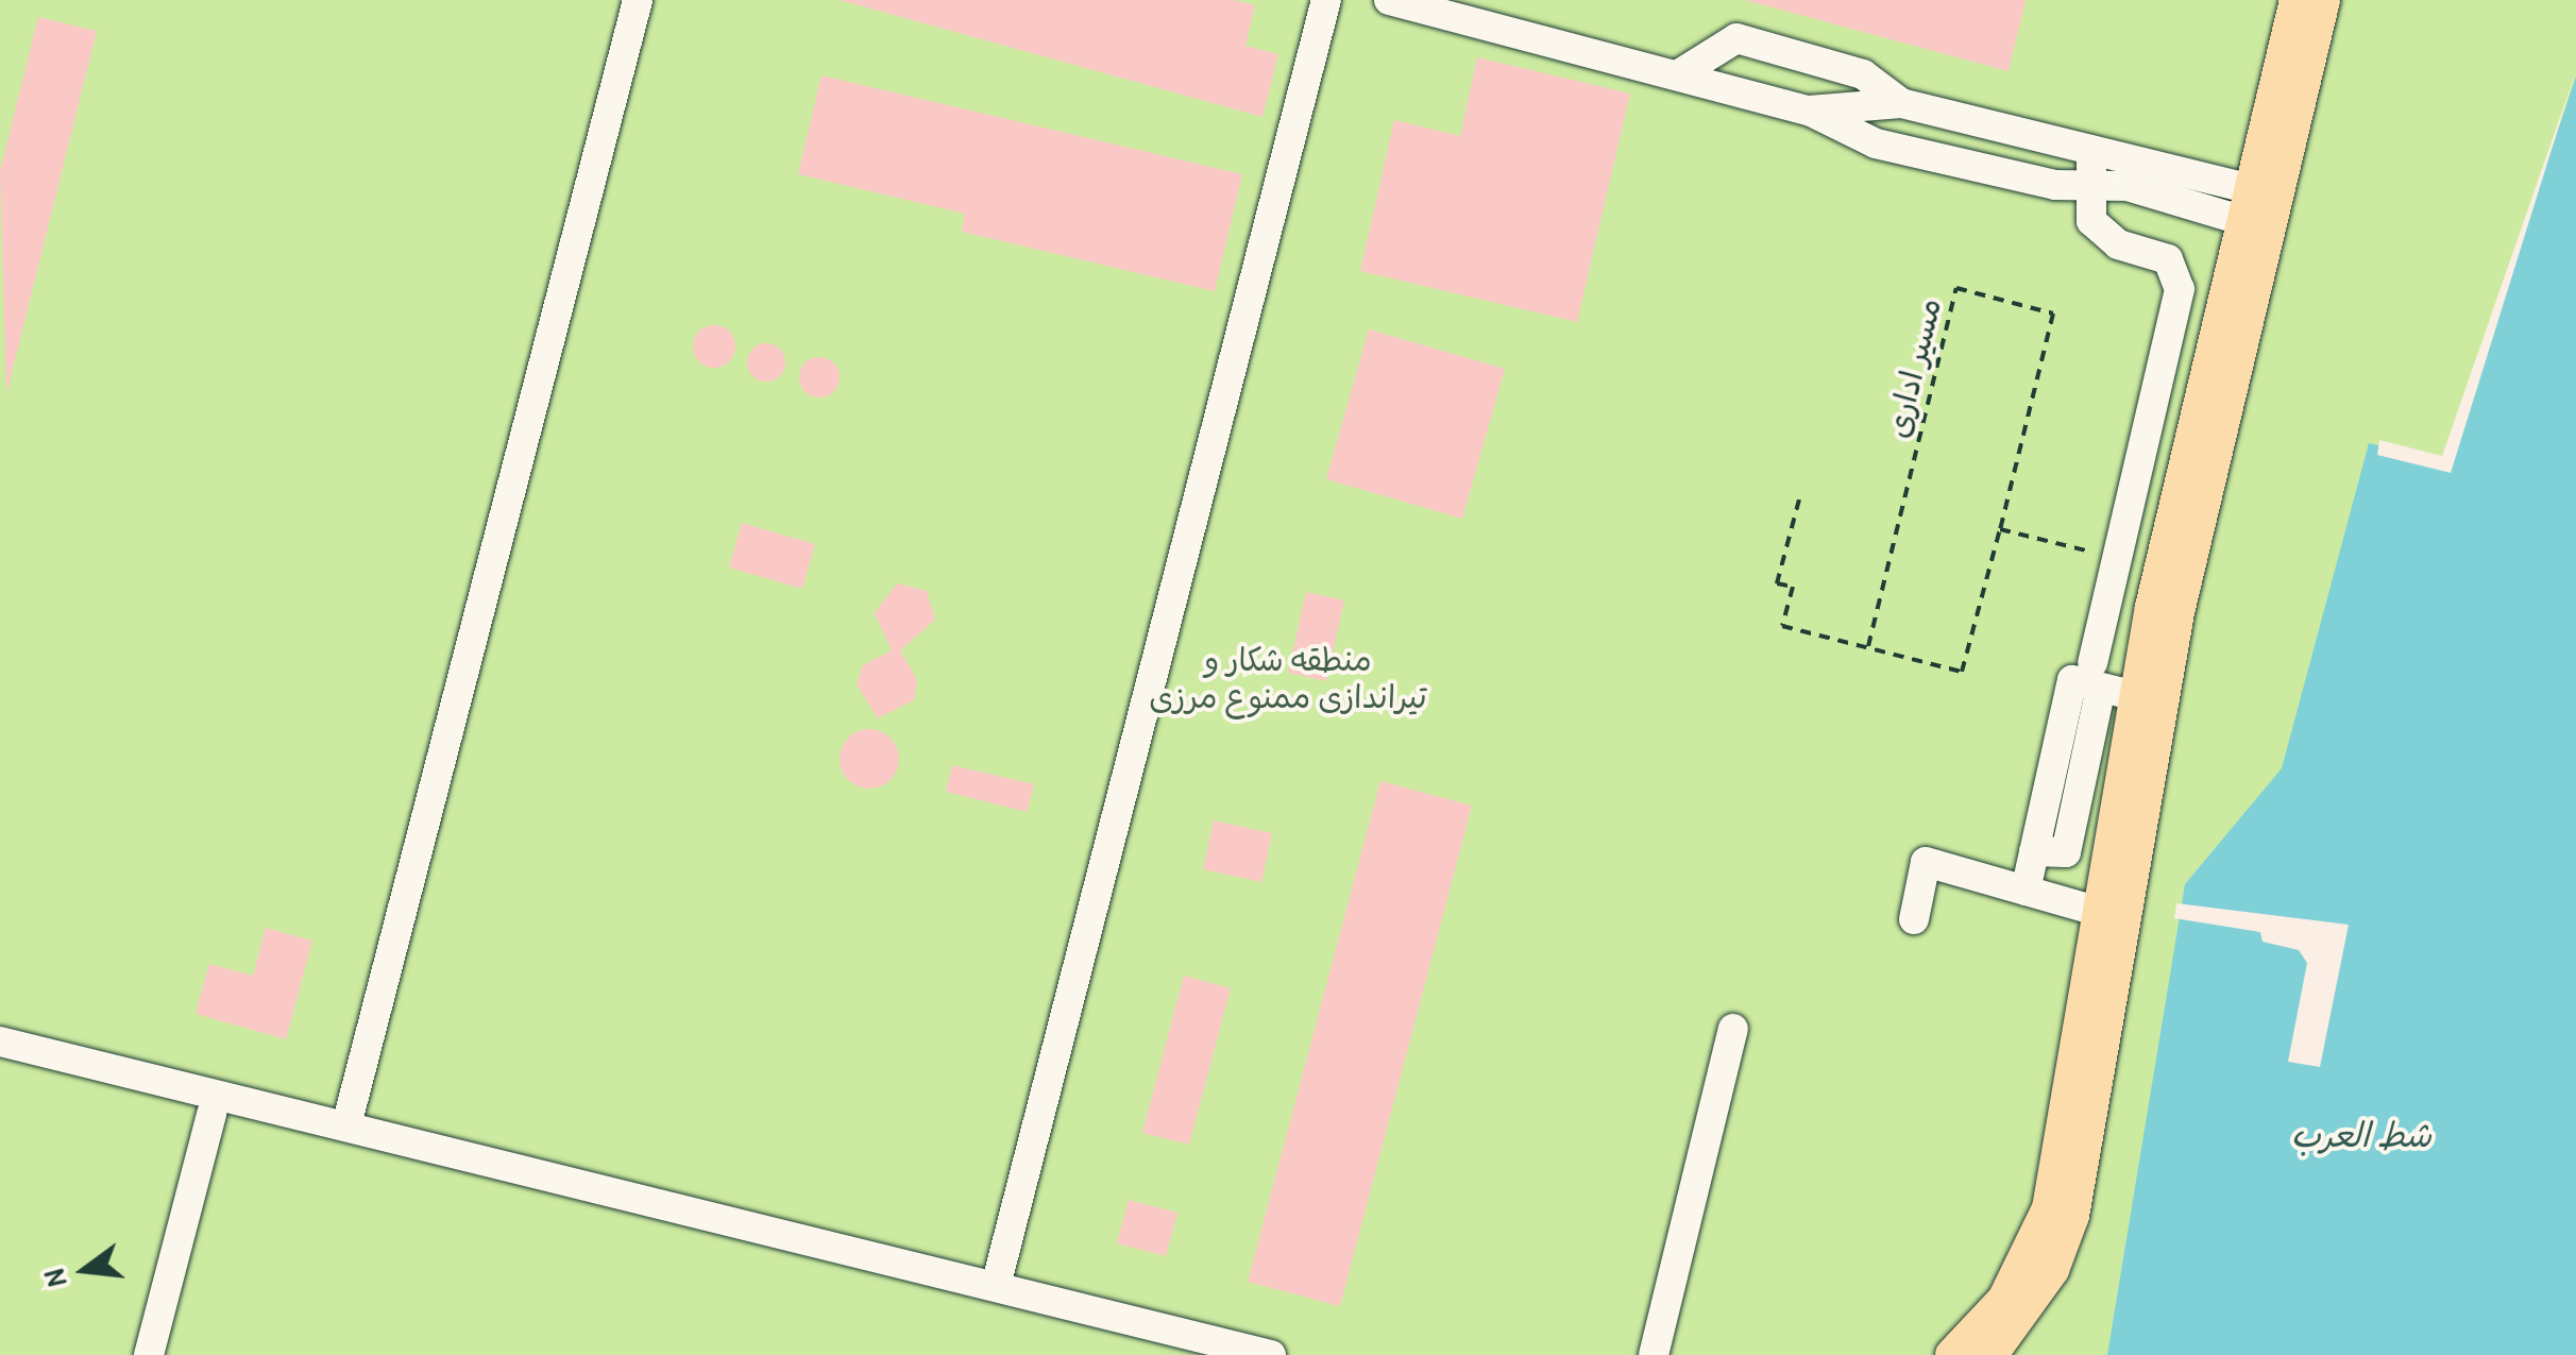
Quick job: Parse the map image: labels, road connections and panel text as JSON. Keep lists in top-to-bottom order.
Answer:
{
  "streets": {
    "path": ["مسیر اداری"]
  },
  "water": ["شط العرب"],
  "parks": ["منطقه شکار و تیراندازی ممنوع مرزی"],
  "north": "left"
}
